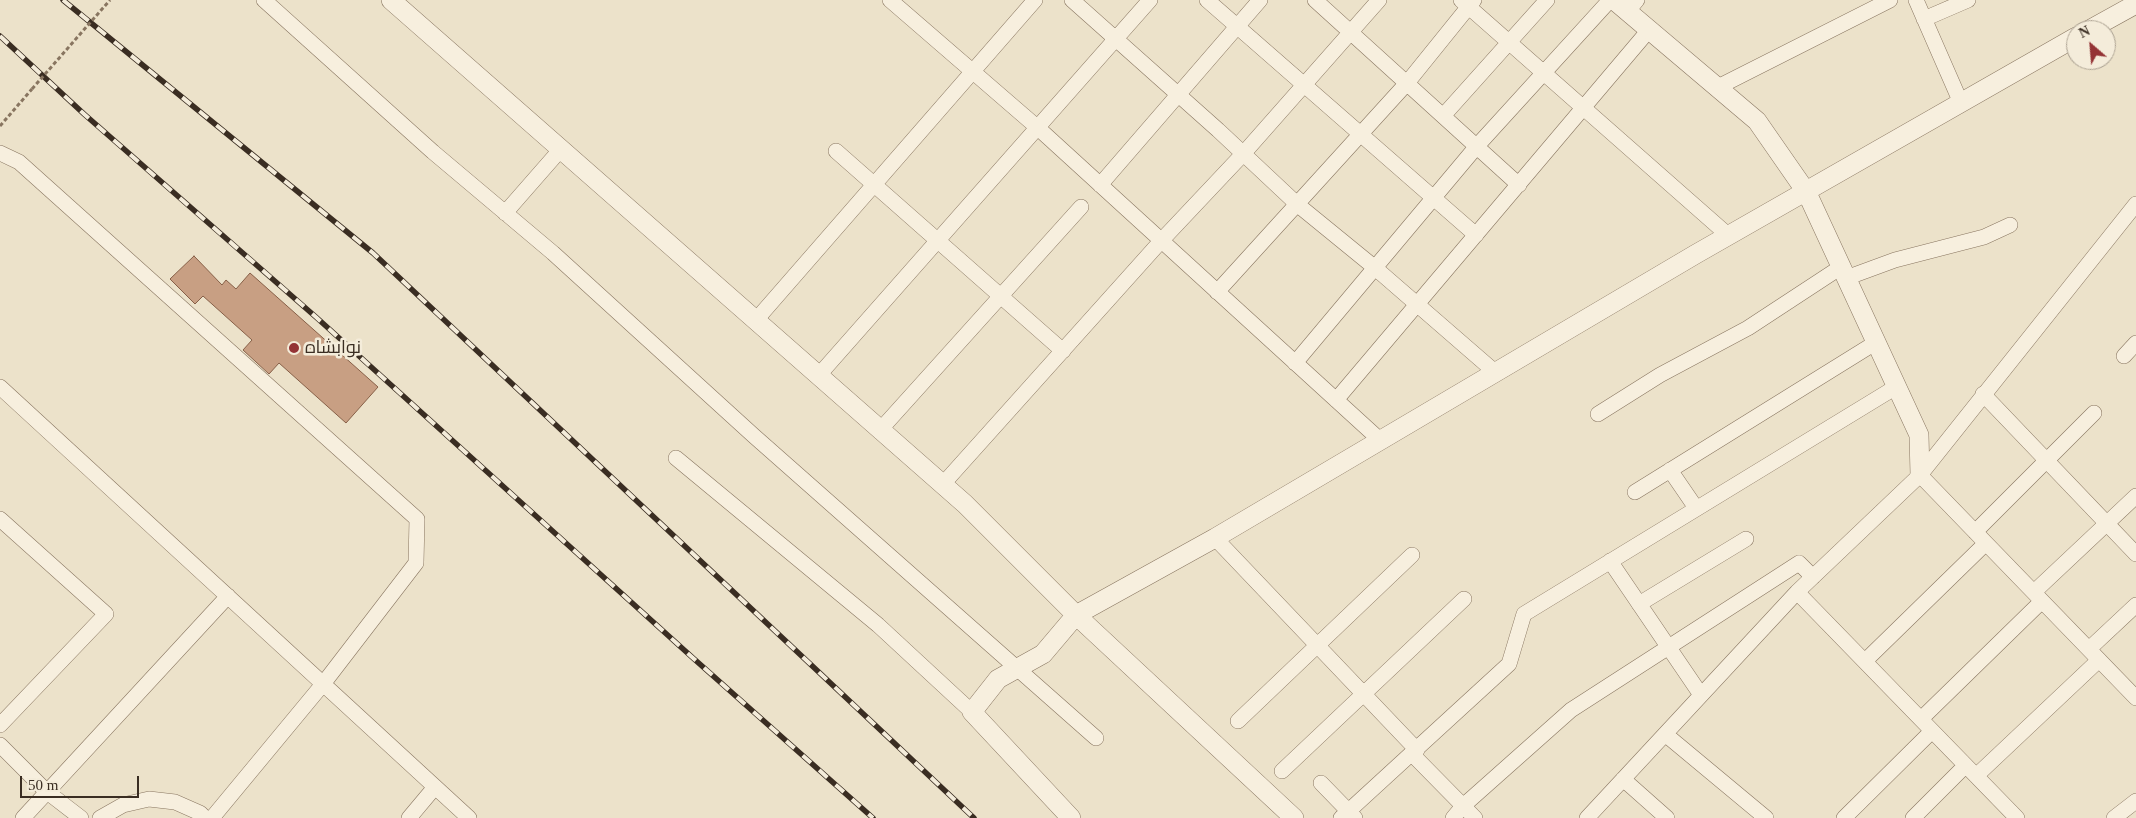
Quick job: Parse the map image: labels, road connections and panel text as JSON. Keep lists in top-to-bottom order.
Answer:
{
  "places": ["نوابشاہ"],
  "scale_bar": "50 m",
  "north": "top left"
}
